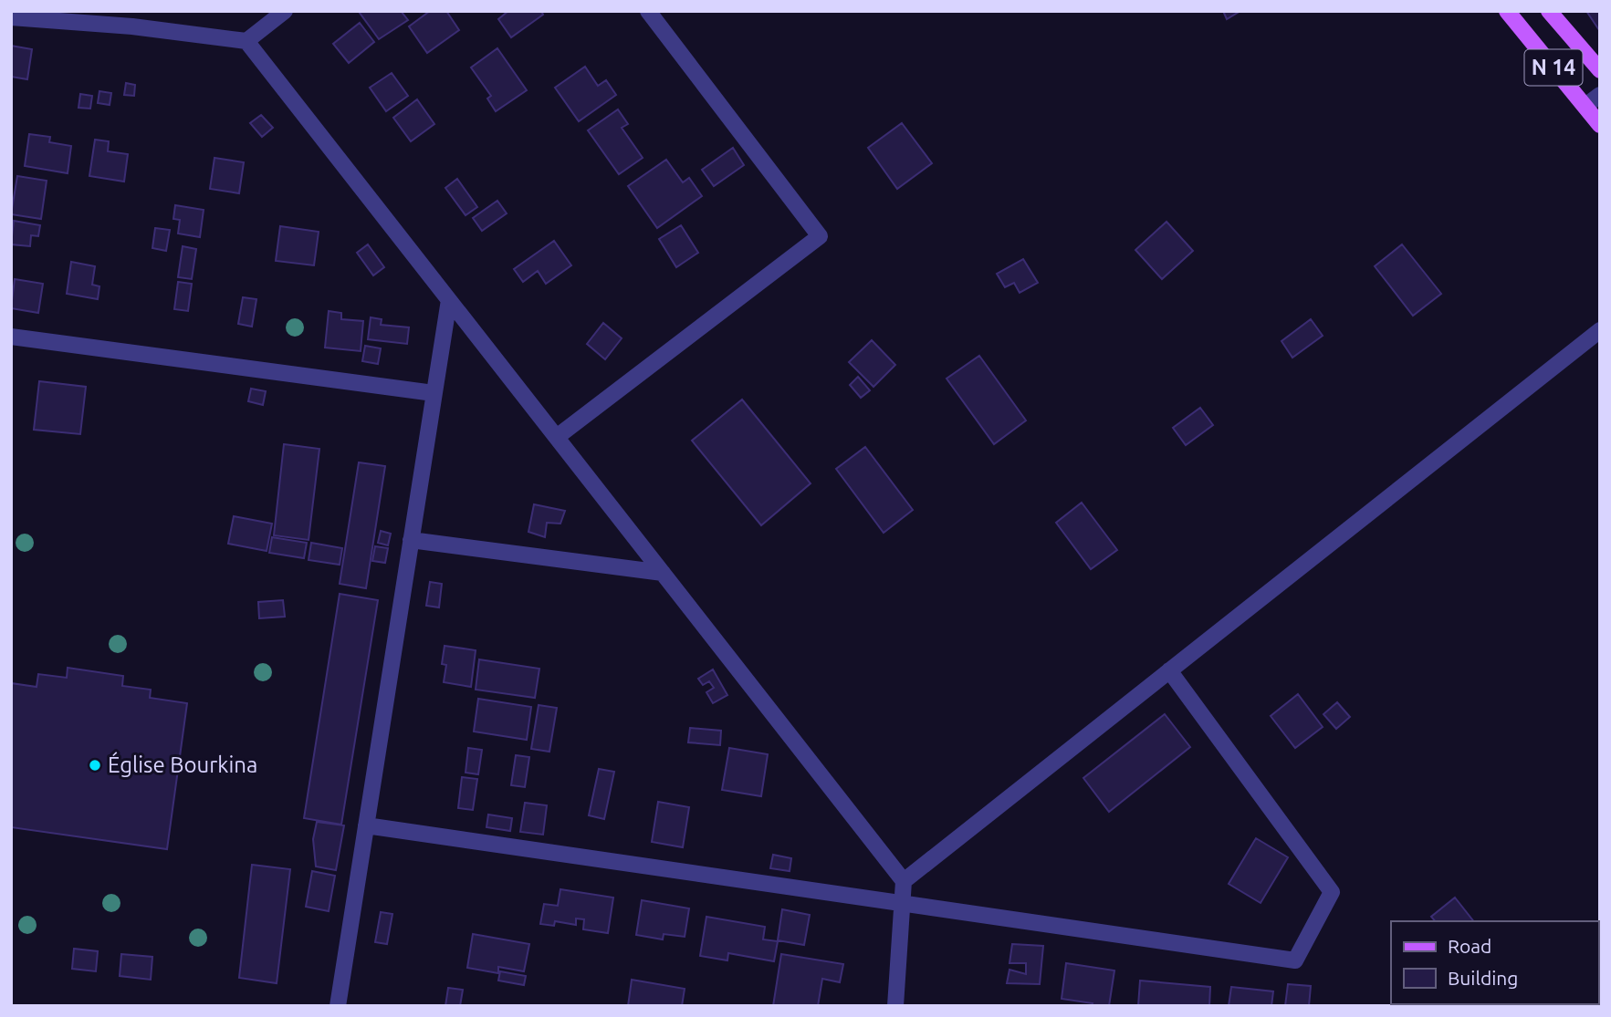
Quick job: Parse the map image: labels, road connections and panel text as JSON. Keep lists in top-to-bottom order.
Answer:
{
  "streets": {
    "main road": ["N 14"]
  },
  "places": ["Église Bourkina"],
  "legend": ["Road", "Building"]
}
